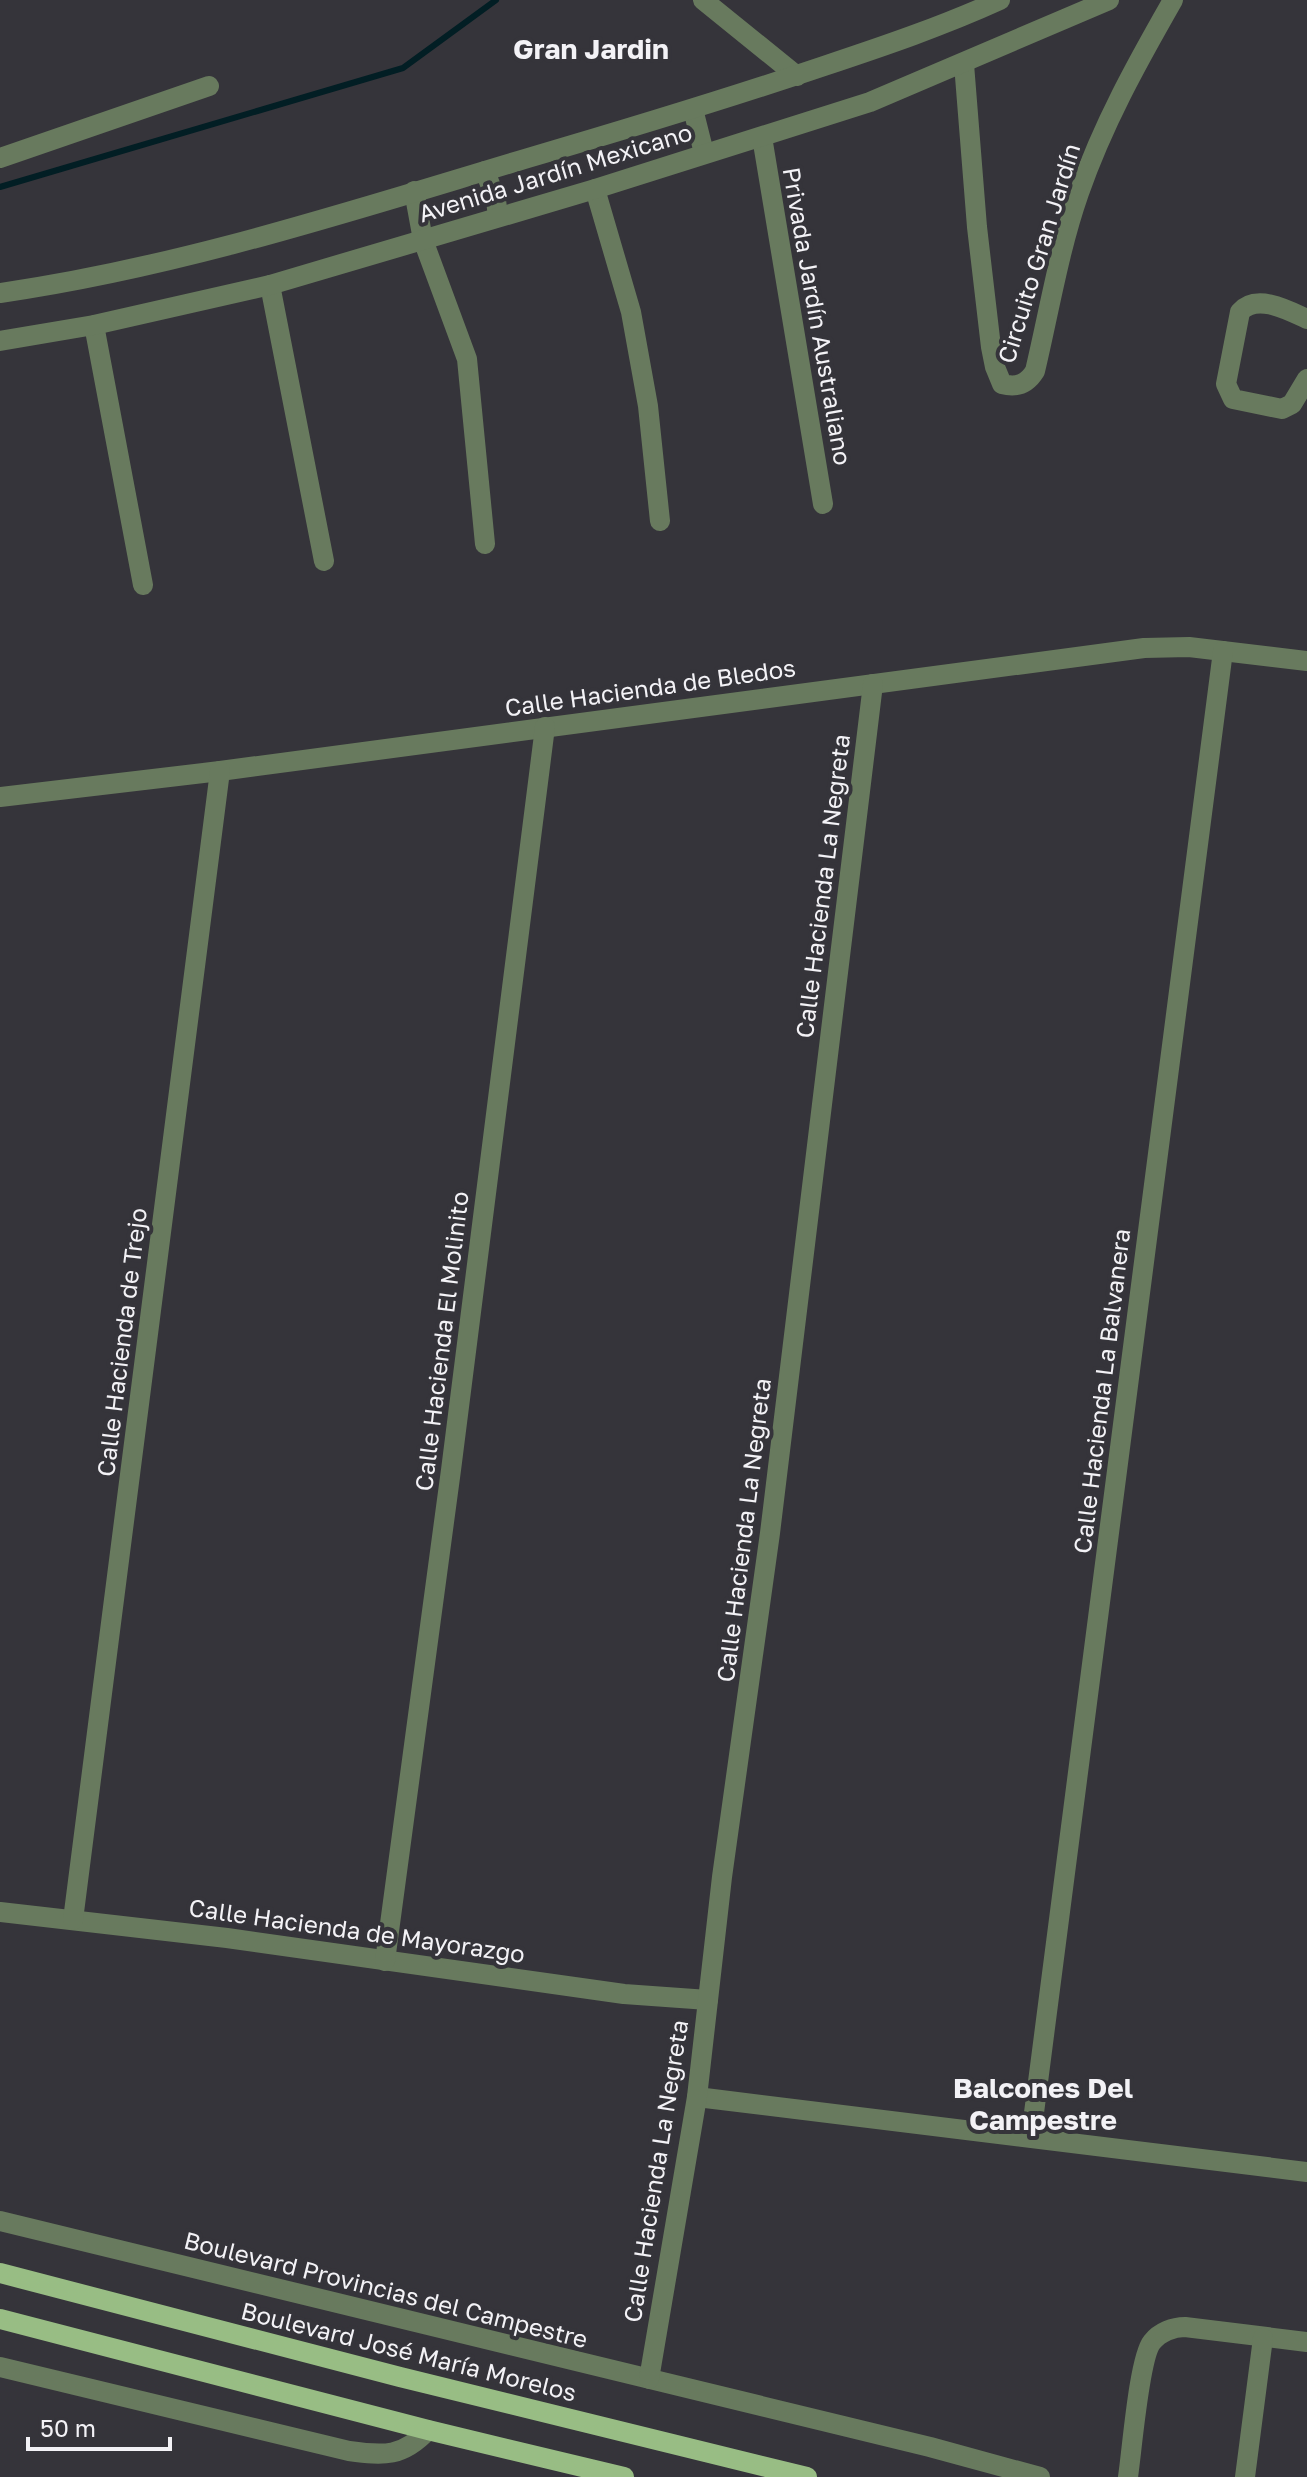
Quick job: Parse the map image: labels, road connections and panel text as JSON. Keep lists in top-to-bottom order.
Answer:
{
  "streets": {
    "main road": ["Boulevard José María Morelos"],
    "street": [
      "Avenida Jardín Mexicano",
      "Circuito Gran Jardín",
      "Privada Jardín Australiano",
      "Calle Hacienda de Bledos",
      "Calle Hacienda La Negreta",
      "Calle Hacienda El Molinito",
      "Calle Hacienda de Trejo",
      "Calle Hacienda La Balvanera",
      "Calle Hacienda de Mayorazgo",
      "Boulevard Provincias del Campestre"
    ]
  },
  "crossings": [
    ["Avenida Jardín Mexicano", "Circuito Gran Jardín"],
    ["Avenida Jardín Mexicano", "Privada Jardín Australiano"],
    ["Calle Hacienda de Bledos", "Calle Hacienda La Negreta"],
    ["Calle Hacienda de Bledos", "Calle Hacienda El Molinito"],
    ["Calle Hacienda de Bledos", "Calle Hacienda de Trejo"],
    ["Calle Hacienda de Bledos", "Calle Hacienda La Balvanera"],
    ["Calle Hacienda La Negreta", "Calle Hacienda de Mayorazgo"],
    ["Calle Hacienda La Negreta", "Boulevard Provincias del Campestre"],
    ["Calle Hacienda El Molinito", "Calle Hacienda de Mayorazgo"],
    ["Calle Hacienda de Trejo", "Calle Hacienda de Mayorazgo"]
  ],
  "districts": ["Gran Jardin", "Balcones Del Campestre"],
  "scale_bar": "50 m"
}
